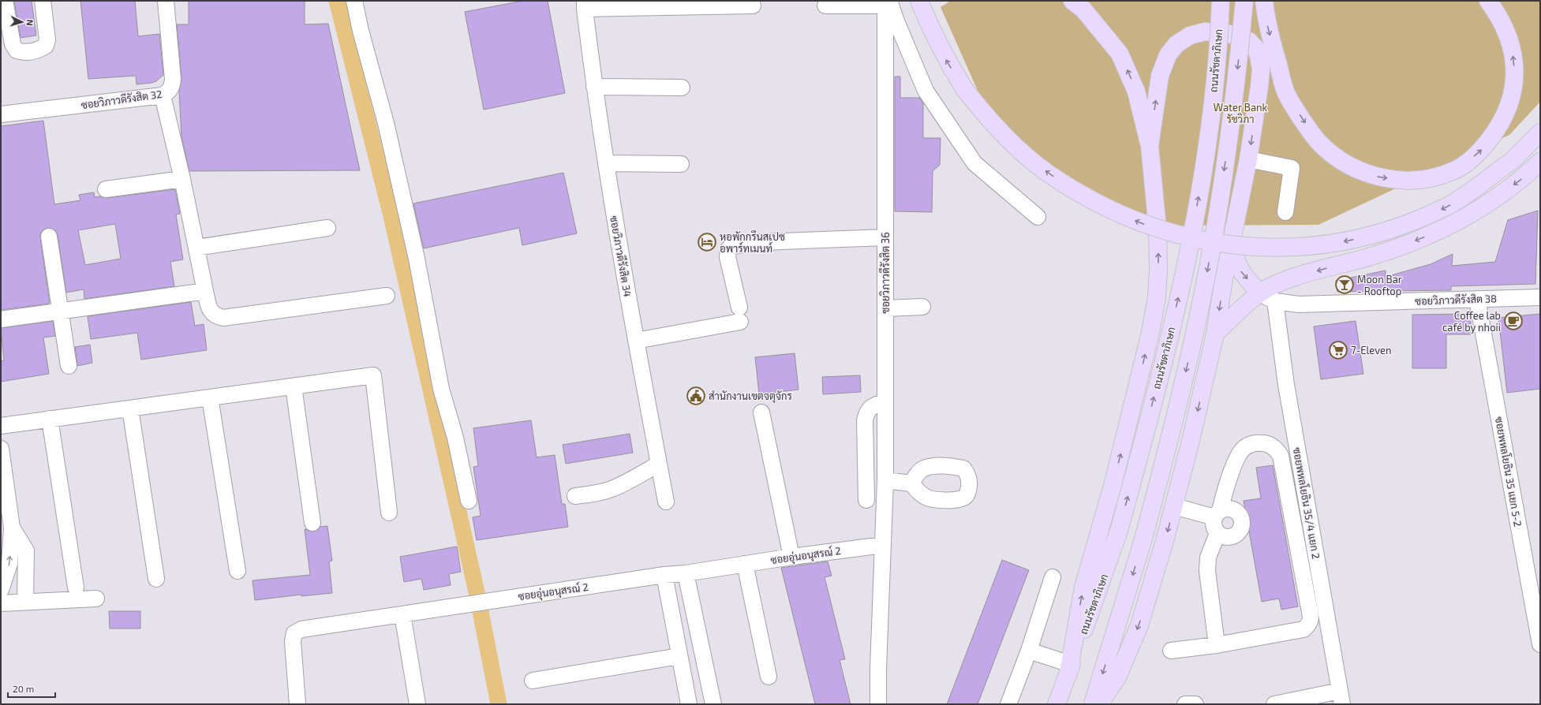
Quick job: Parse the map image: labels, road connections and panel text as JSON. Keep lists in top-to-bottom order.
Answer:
{
  "streets": {
    "main road": ["ถนนรัชดาภิเษก"],
    "street": [
      "ซอยวิภาวดีรังสิต 32",
      "ซอยวิภาวดีรังสิต 34",
      "ซอยวิภาวดีรังสิต 36",
      "ซอยวิภาวดีรังสิต 38",
      "ซอยพหลโยธิน 35 แยก 5-2",
      "ซอยพหลโยธิน 35/4 แยก 2",
      "ซอยอุ่นอนุสรณ์ 2"
    ]
  },
  "crossings": [
    ["ซอยวิภาวดีรังสิต 36", "ซอยอุ่นอนุสรณ์ 2"],
    ["ซอยวิภาวดีรังสิต 38", "ซอยพหลโยธิน 35 แยก 5-2"],
    ["ซอยวิภาวดีรังสิต 38", "ซอยพหลโยธิน 35/4 แยก 2"]
  ],
  "parks": ["Water Bank รัชวิภา"],
  "places": {
    "hotel": ["หอพักกรีนสเปซ อพาร์ทเมนท์"],
    "bar": ["Moon Bar - Rooftop"],
    "cafe": ["Coffee lab café by nhoii"],
    "supermarket": ["7-Eleven"],
    "public building": ["สำนักงานเขตจตุจักร"]
  },
  "scale_bar": "20 m",
  "north": "right"
}
